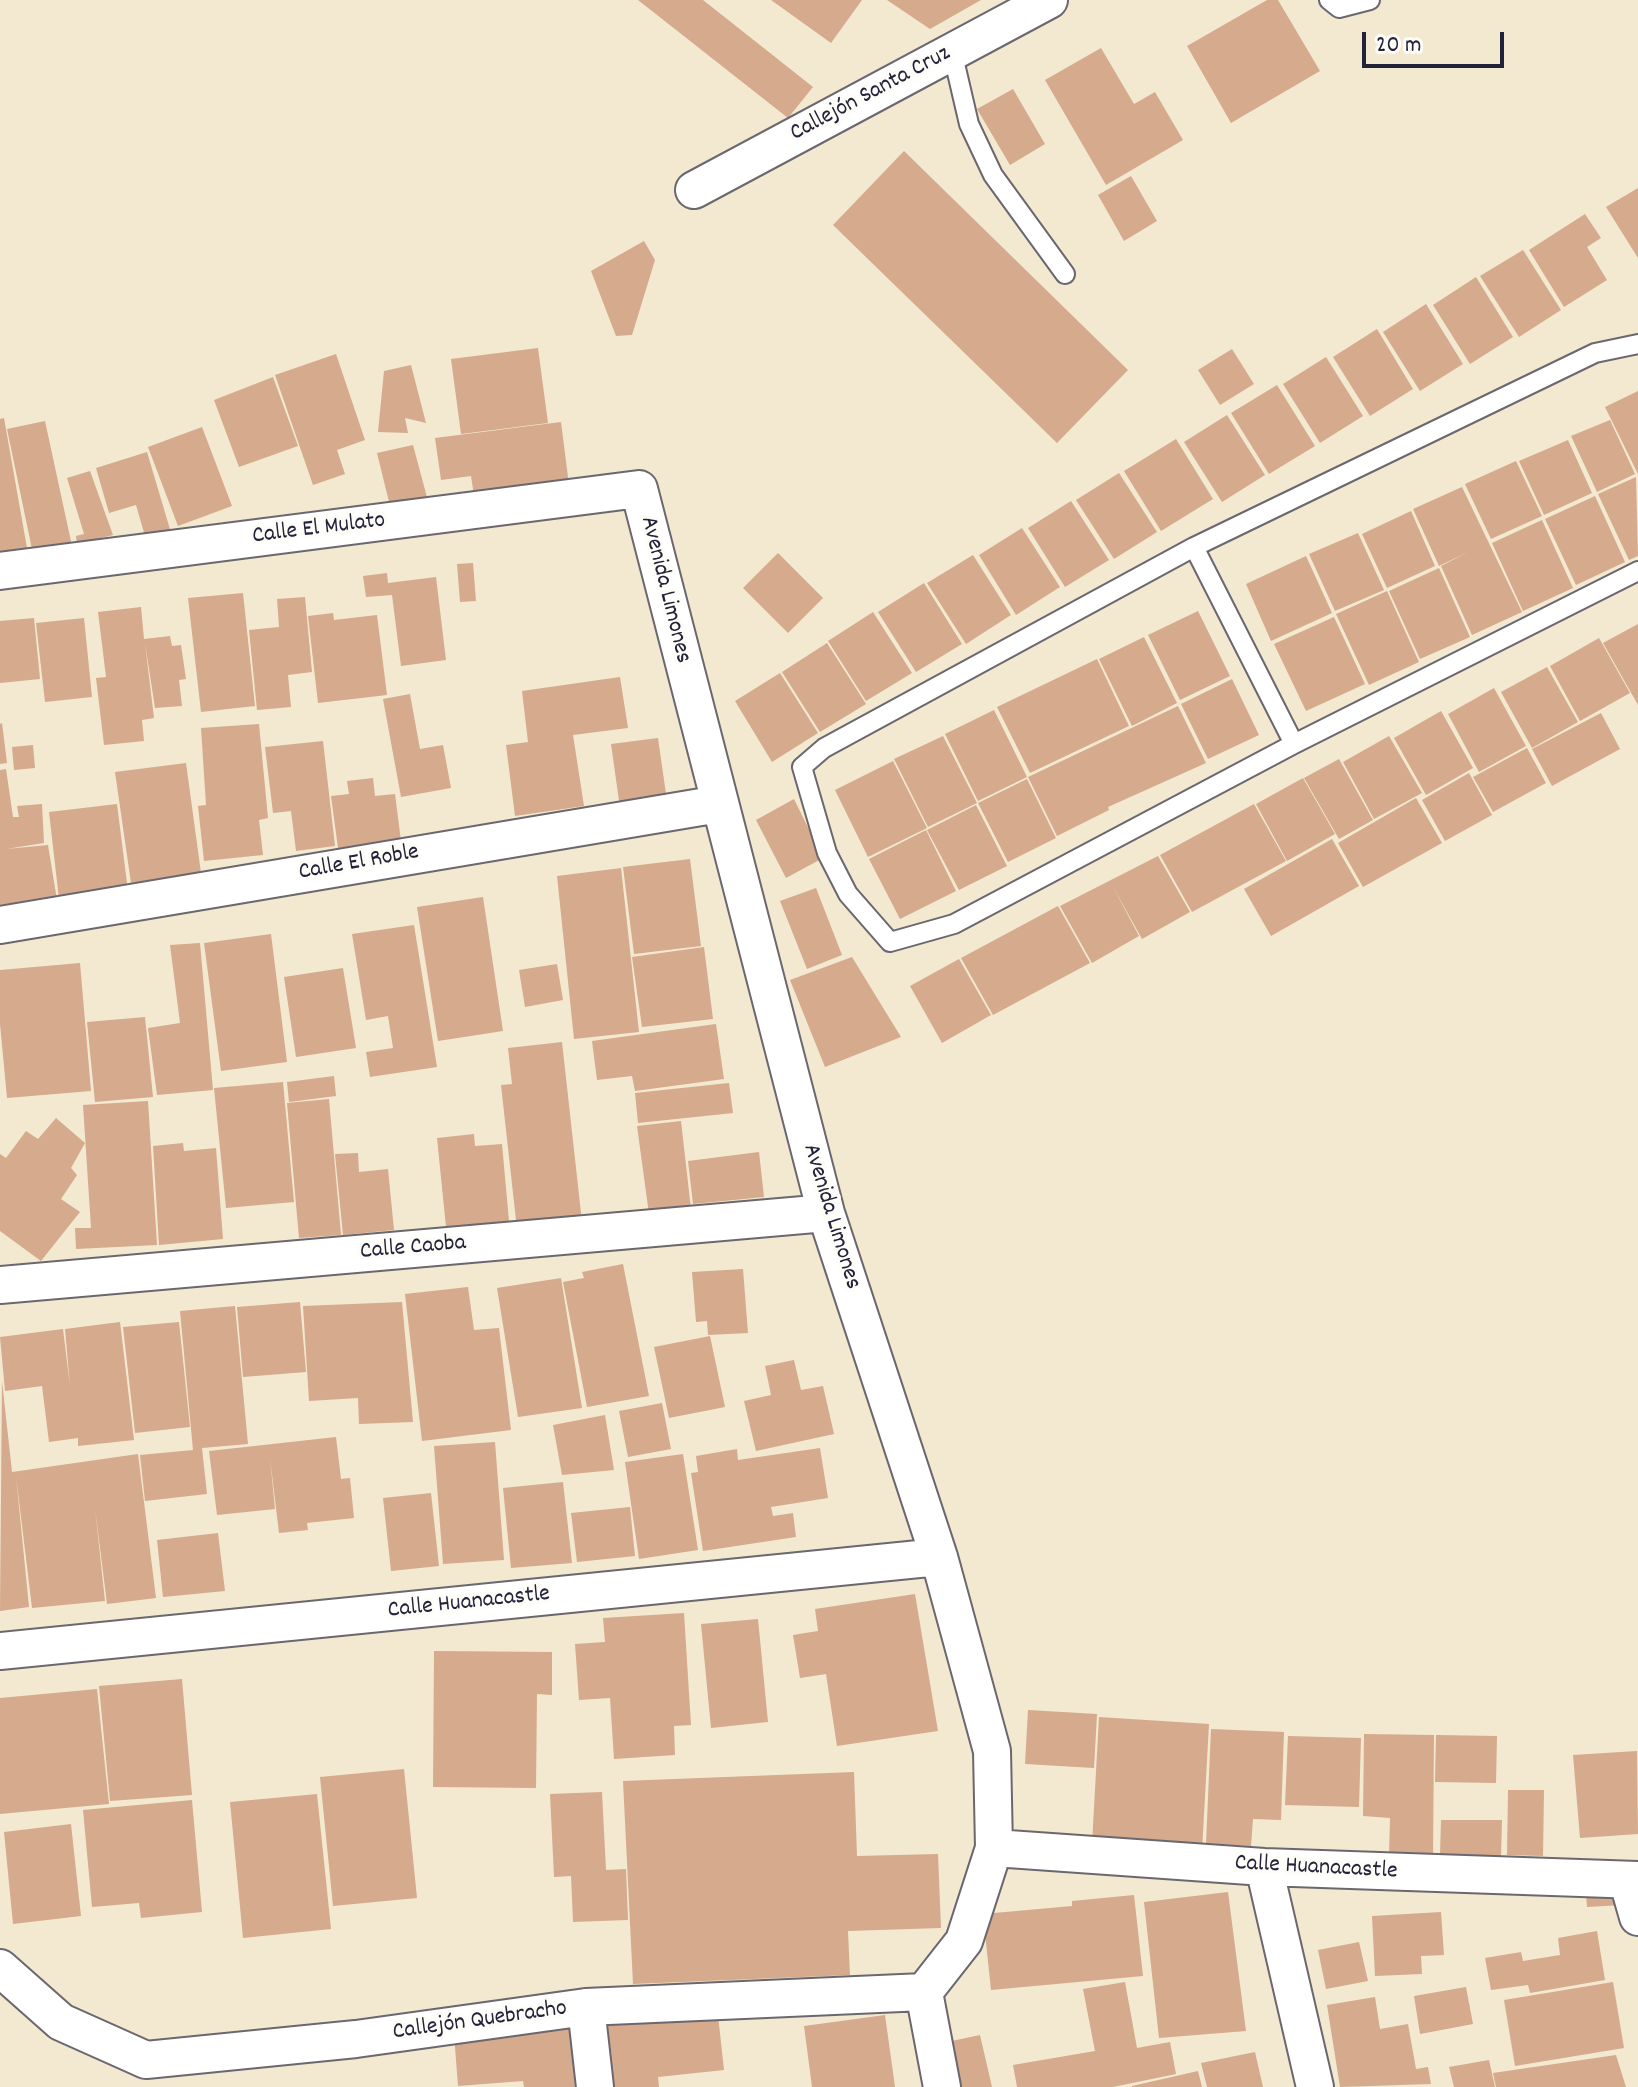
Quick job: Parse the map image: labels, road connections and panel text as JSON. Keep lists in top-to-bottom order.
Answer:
{
  "streets": {
    "street": [
      "Callejón Santa Cruz",
      "Calle El Mulato",
      "Avenida Limones",
      "Calle El Roble",
      "Calle Caoba",
      "Calle Huanacastle",
      "Callejón Quebracho"
    ]
  },
  "crossings": [
    ["Calle El Mulato", "Avenida Limones"],
    ["Avenida Limones", "Calle El Roble"],
    ["Avenida Limones", "Calle Caoba"],
    ["Avenida Limones", "Calle Huanacastle"],
    ["Avenida Limones", "Callejón Quebracho"]
  ],
  "scale_bar": "20 m"
}
